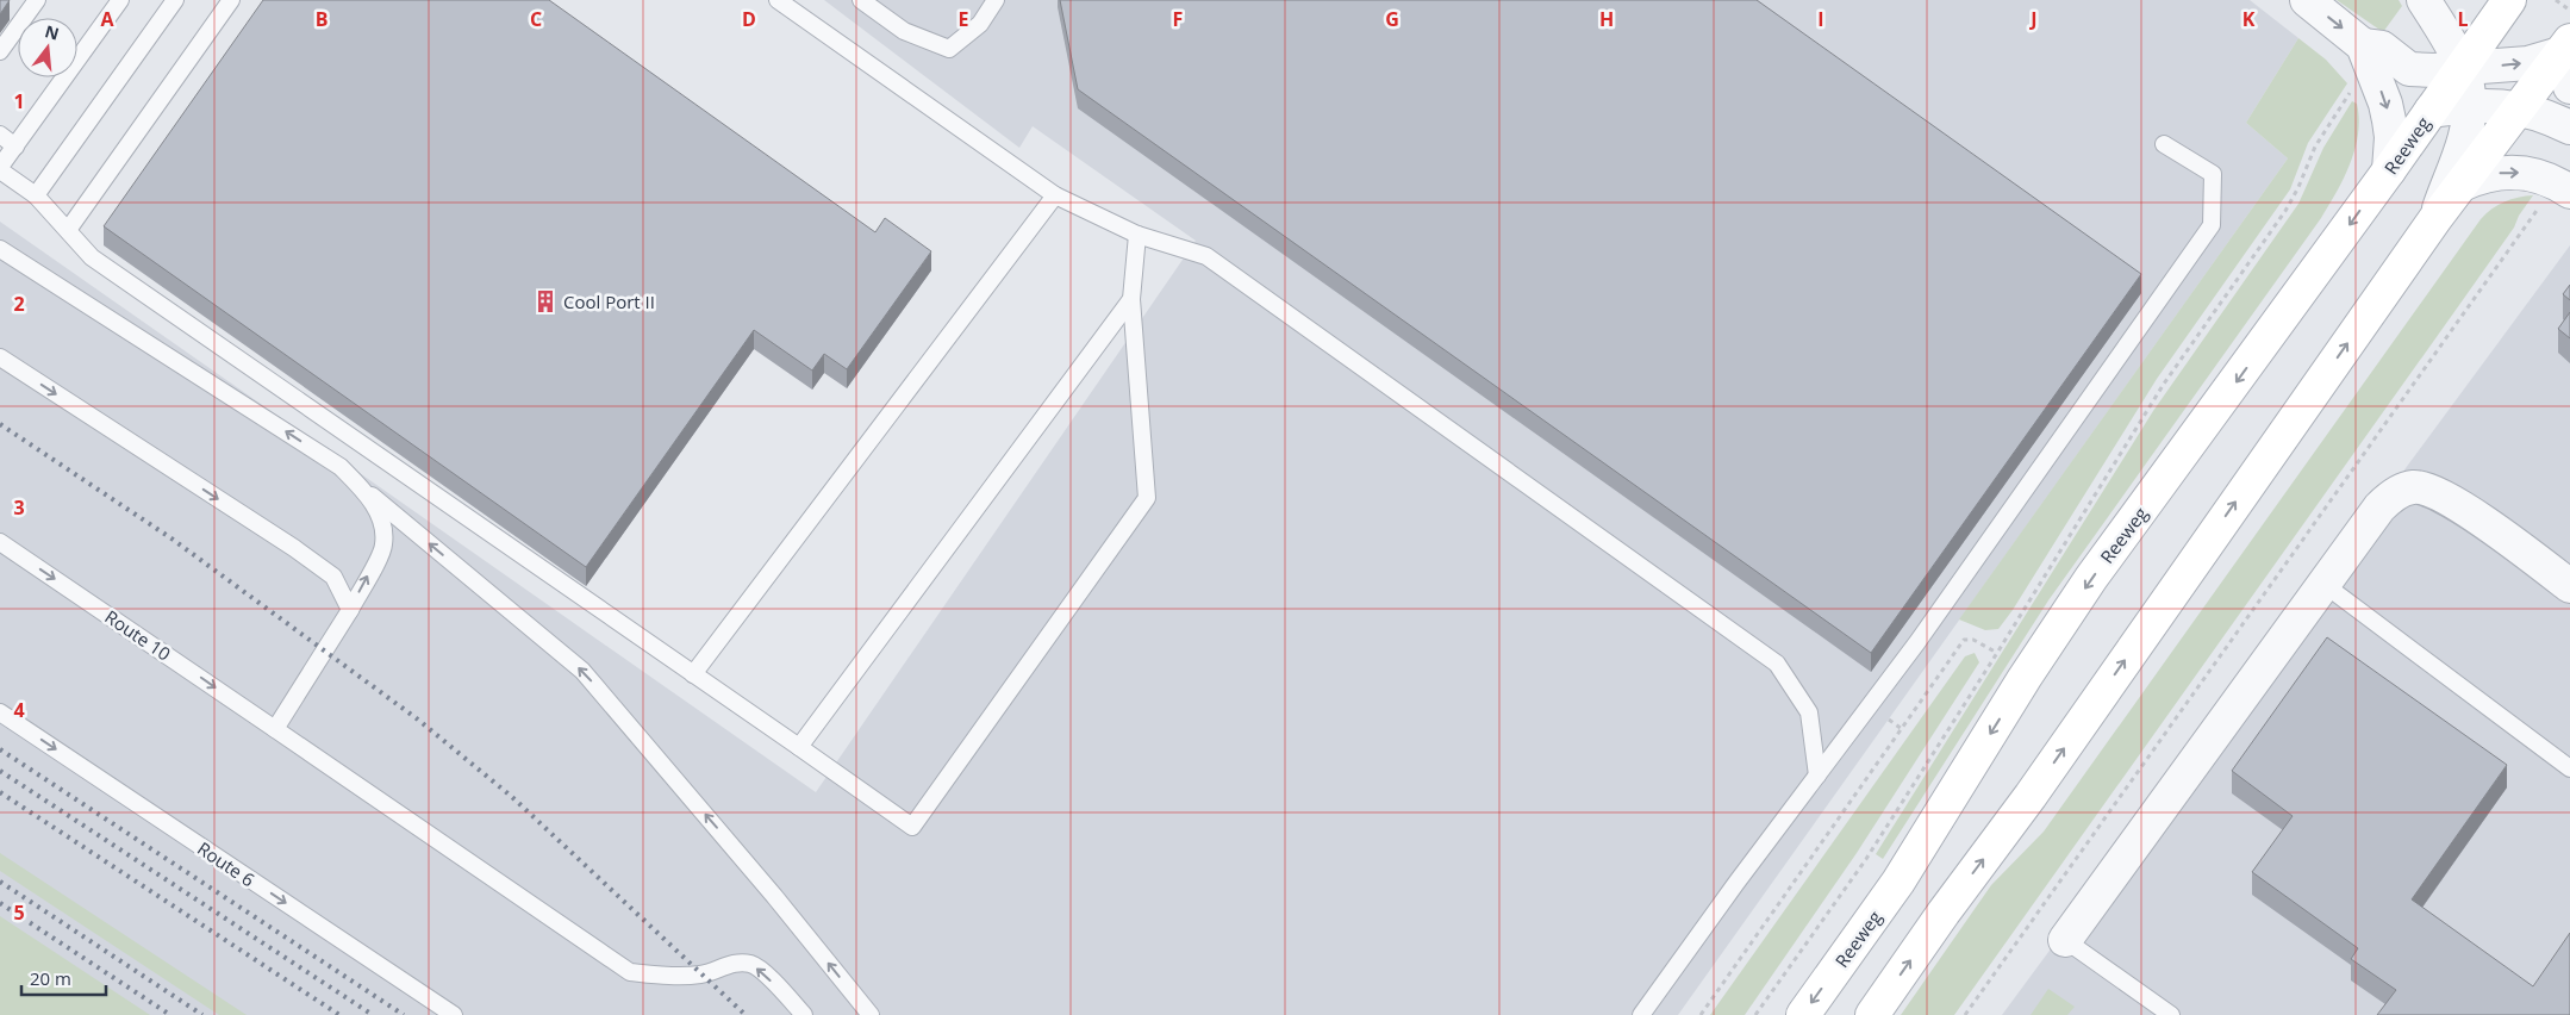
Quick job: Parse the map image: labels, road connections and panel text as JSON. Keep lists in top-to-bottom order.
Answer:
{
  "streets": {
    "main road": ["Reeweg"],
    "lane": ["Route 10", "Route 6"]
  },
  "one_way": ["Route 6"],
  "places": {
    "building": ["Cool Port II"]
  },
  "scale_bar": "20 m",
  "north": "top",
  "grid": {
    "columns": [
      "A",
      "B",
      "C",
      "D",
      "E",
      "F",
      "G",
      "H",
      "I",
      "J",
      "K",
      "L"
    ],
    "rows": [
      "1",
      "2",
      "3",
      "4",
      "5"
    ]
  }
}
